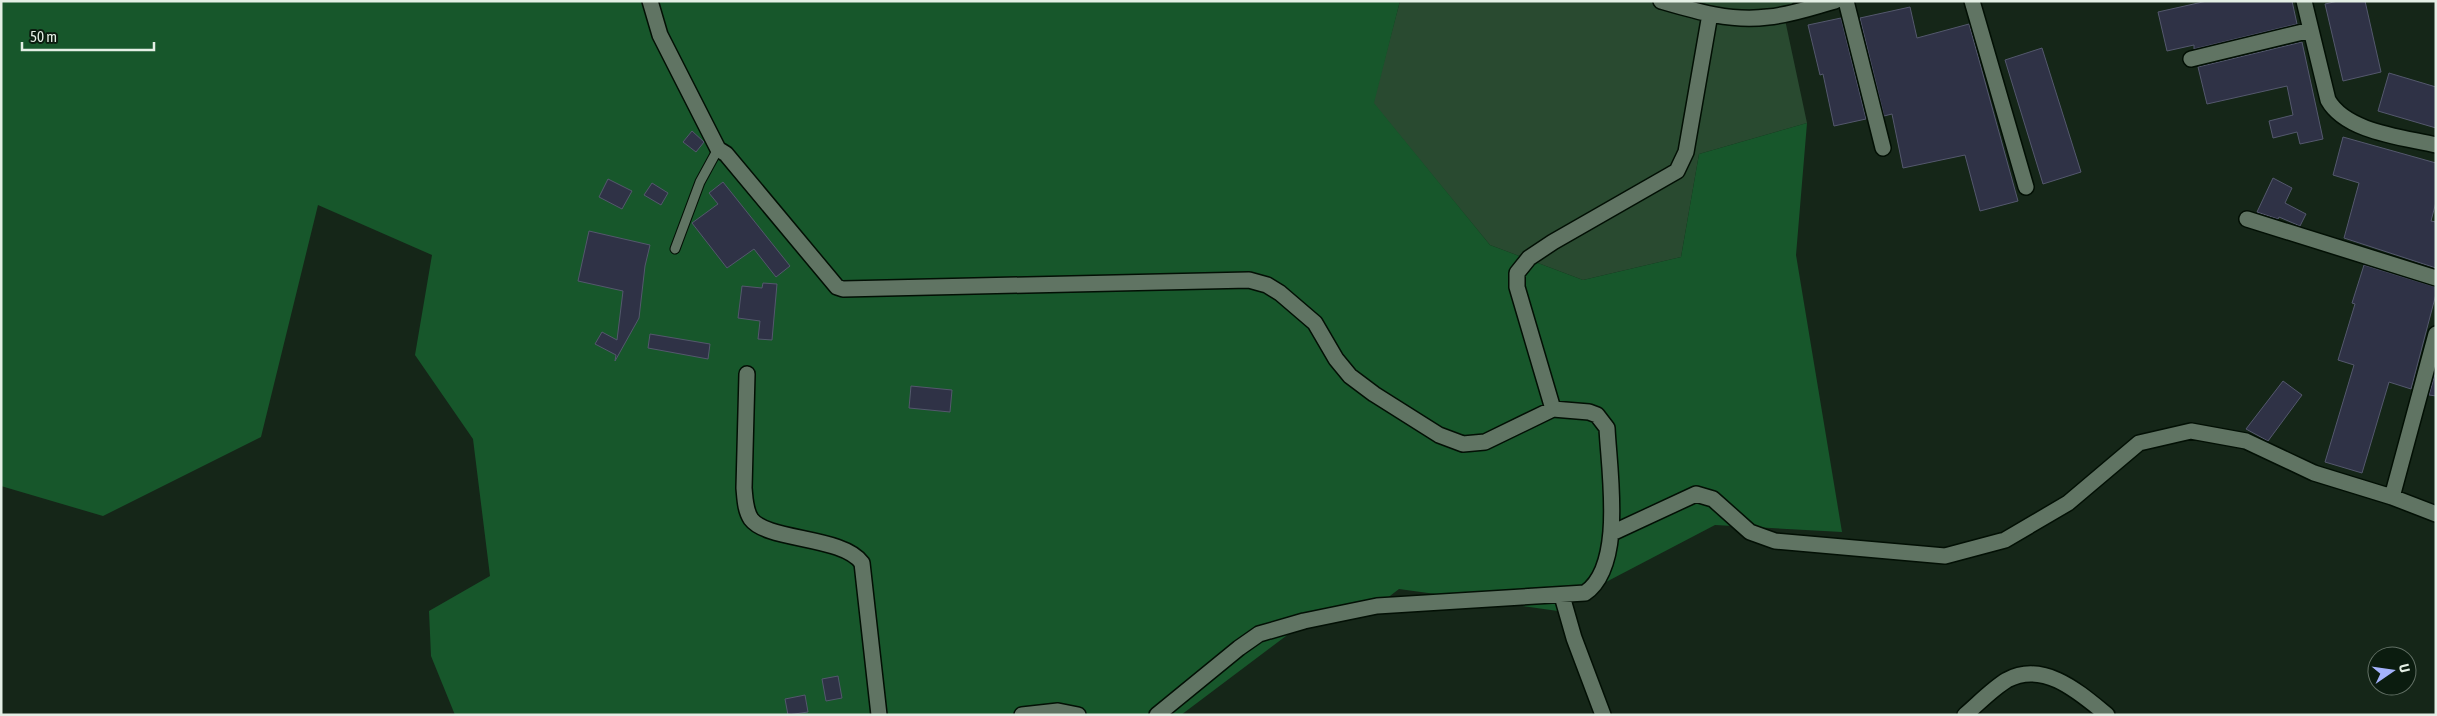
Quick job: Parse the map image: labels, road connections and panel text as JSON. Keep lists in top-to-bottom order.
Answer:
{
  "scale_bar": "50 m",
  "north": "right"
}
